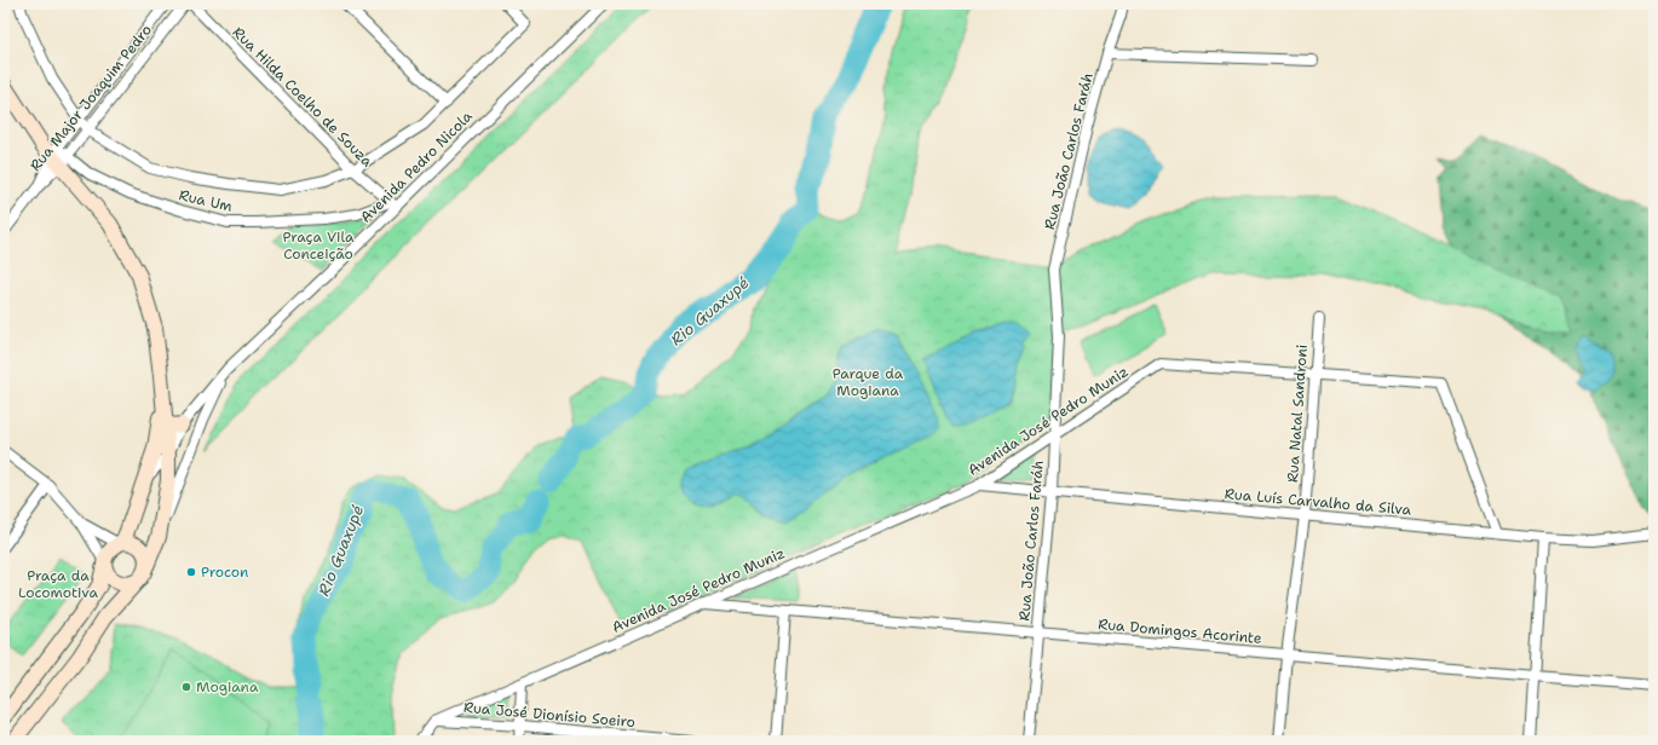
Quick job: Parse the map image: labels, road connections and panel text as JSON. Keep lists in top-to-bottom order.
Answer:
{
  "streets": {
    "street": [
      "Rua Hilda Coelho de Souza",
      "Rua Major Joaquim Pedro",
      "Rua João Carlos Faráh",
      "Avenida Pedro Nicola",
      "Rua Um",
      "Rua Natal Sandroni",
      "Avenida José Pedro Muniz",
      "Rua Luís Carvalho da Silva",
      "Rua Domingos Acorinte",
      "Rua José Dionísio Soeiro"
    ]
  },
  "crossings": [
    ["Rua Hilda Coelho de Souza", "Avenida Pedro Nicola"],
    ["Rua Hilda Coelho de Souza", "Rua Um"],
    ["Rua Major Joaquim Pedro", "Rua Um"],
    ["Rua João Carlos Faráh", "Avenida José Pedro Muniz"],
    ["Rua João Carlos Faráh", "Rua Luís Carvalho da Silva"],
    ["Rua João Carlos Faráh", "Rua Domingos Acorinte"],
    ["Avenida Pedro Nicola", "Rua Um"],
    ["Rua Natal Sandroni", "Avenida José Pedro Muniz"],
    ["Rua Natal Sandroni", "Rua Luís Carvalho da Silva"],
    ["Rua Natal Sandroni", "Rua Domingos Acorinte"],
    ["Avenida José Pedro Muniz", "Rua Luís Carvalho da Silva"],
    ["Avenida José Pedro Muniz", "Rua Domingos Acorinte"],
    ["Avenida José Pedro Muniz", "Rua José Dionísio Soeiro"]
  ],
  "water": ["Rio Guaxupé"],
  "parks": ["Praça Vila Conceição", "Parque da Mogiana", "Praça da Locomotiva"],
  "places": ["Procon", "Mogiana"]
}
